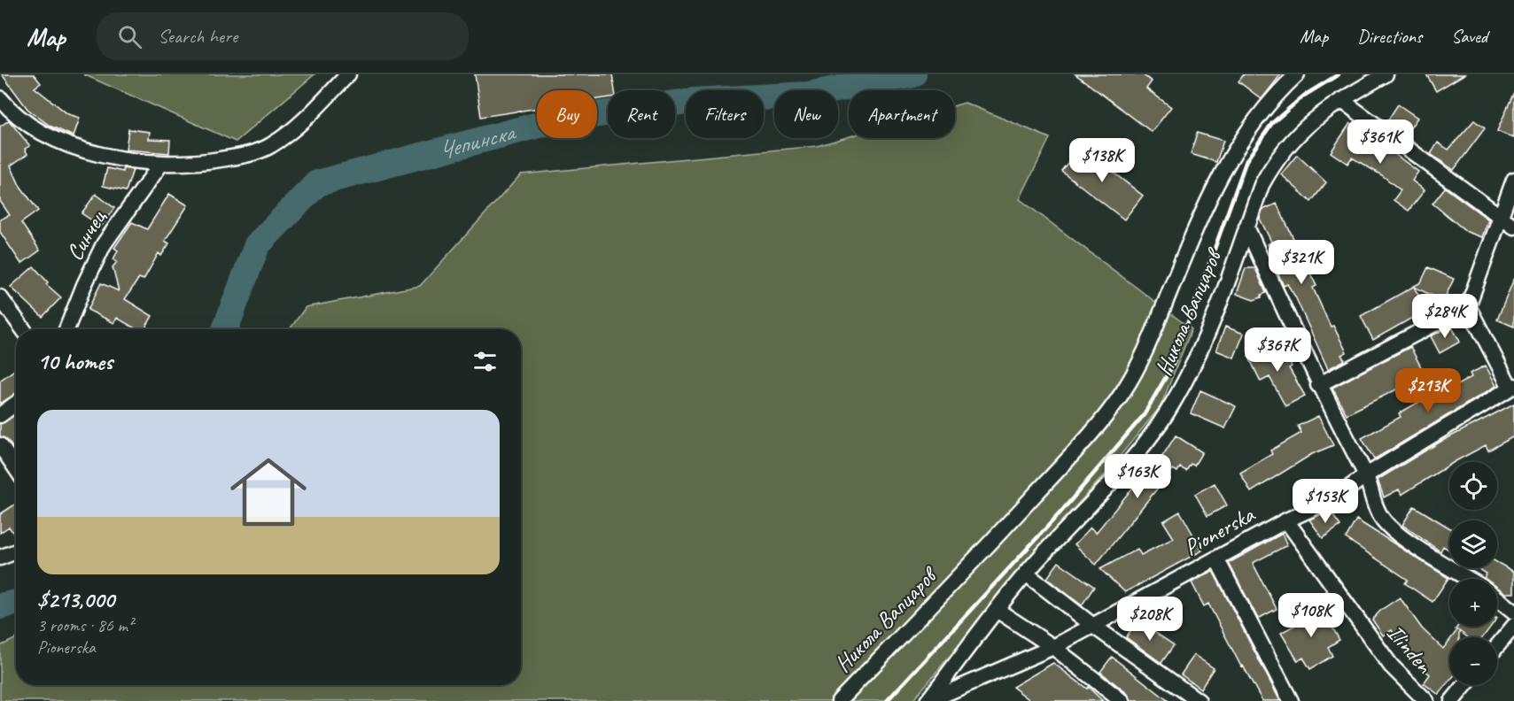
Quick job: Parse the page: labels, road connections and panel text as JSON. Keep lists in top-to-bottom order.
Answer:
{
  "streets": {
    "street": [
      "Синчец",
      "Никола Вапцаров",
      "Pionerska",
      "Ilinden"
    ]
  },
  "crossings": [
    ["Никола Вапцаров", "Pionerska"],
    ["Pionerska", "Ilinden"]
  ],
  "water": ["Чепинска"],
  "page": {
    "header": "Map",
    "search": "Search here",
    "nav": ["Map", "Directions", "Saved"],
    "chip": [
      "Buy",
      "Rent",
      "Filters",
      "New",
      "Apartment"
    ],
    "price": [
      "$361K",
      "$138K",
      "$321K",
      "$284K",
      "$367K",
      "$213K",
      "$163K",
      "$153K",
      "$108K",
      "$208K"
    ],
    "heading": "10 homes",
    "list": [
      {
        "name": "$213,000",
        "note": "3 rooms · 86 m² · Pionerska"
      }
    ],
    "map_buttons": ["+", "−"]
  }
}
